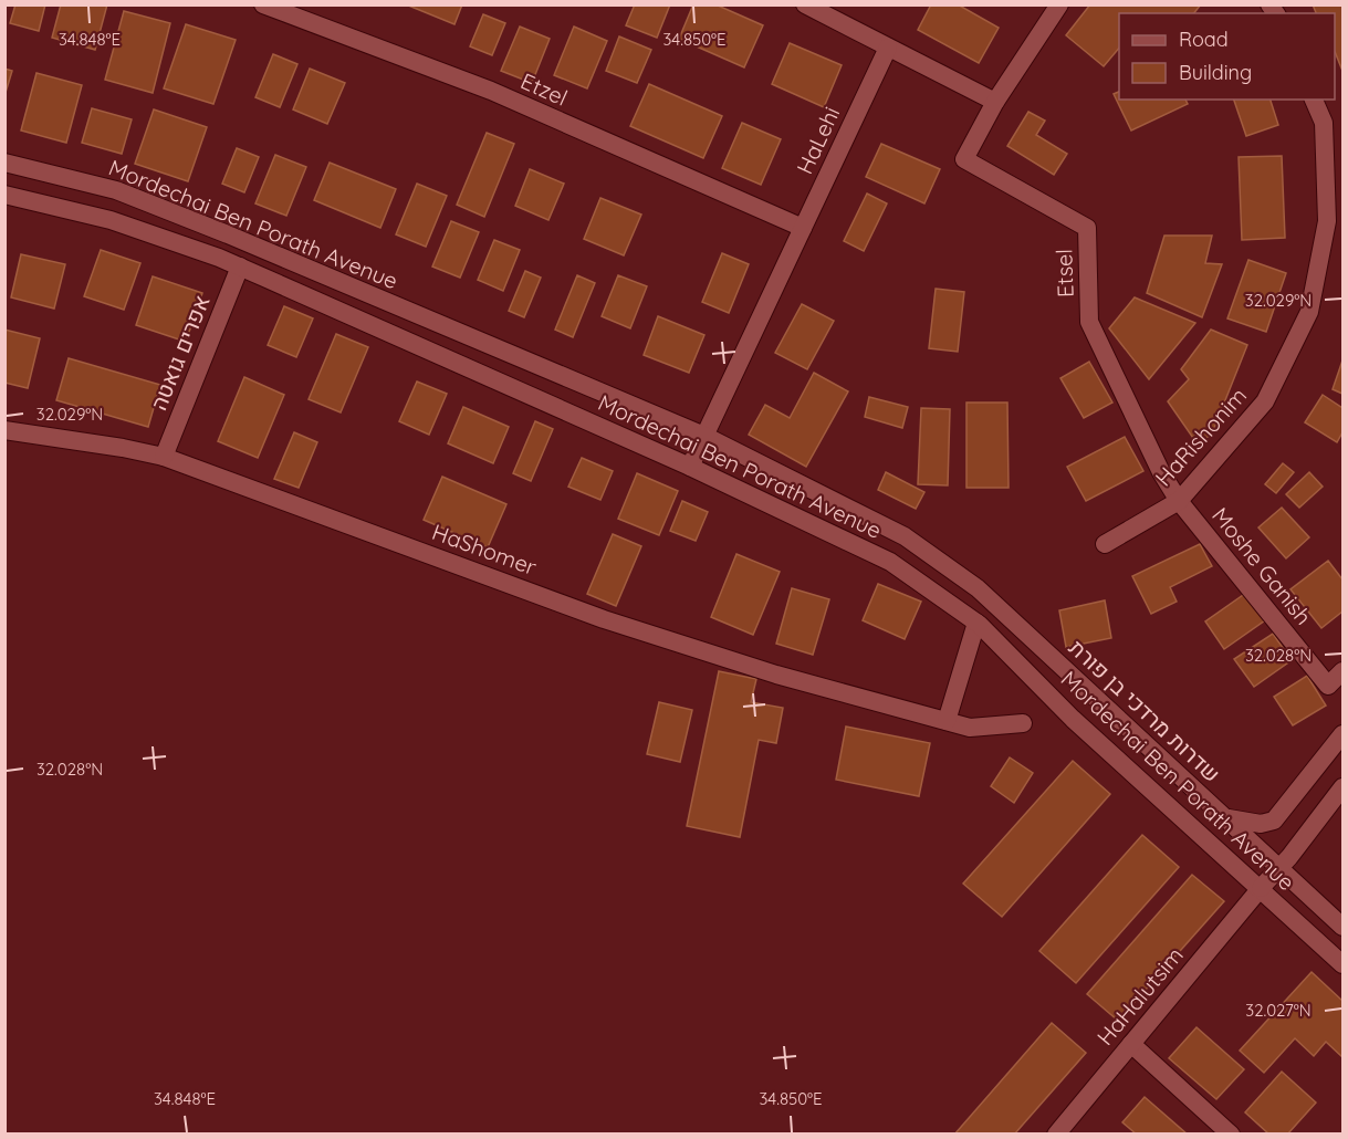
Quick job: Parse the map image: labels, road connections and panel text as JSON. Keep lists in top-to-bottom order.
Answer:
{
  "streets": {
    "street": [
      "Etzel",
      "HaLehi",
      "Mordechai Ben Porath Avenue",
      "Etsel",
      "אפרים גואטה",
      "HaRishonim",
      "HaShomer",
      "Moshe Ganish",
      "HaHalutsim"
    ]
  },
  "crossings": [
    ["Etzel", "HaLehi"],
    ["HaLehi", "Mordechai Ben Porath Avenue"],
    ["Mordechai Ben Porath Avenue", "אפרים גואטה"],
    ["Mordechai Ben Porath Avenue", "HaHalutsim"],
    ["Etsel", "HaRishonim"],
    ["Etsel", "Moshe Ganish"],
    ["אפרים גואטה", "HaShomer"],
    ["HaRishonim", "Moshe Ganish"]
  ],
  "legend": ["Road", "Building"],
  "coordinates": [
    "34.848°E",
    "34.850°E",
    "32.029°N",
    "32.028°N",
    "32.027°N"
  ]
}
